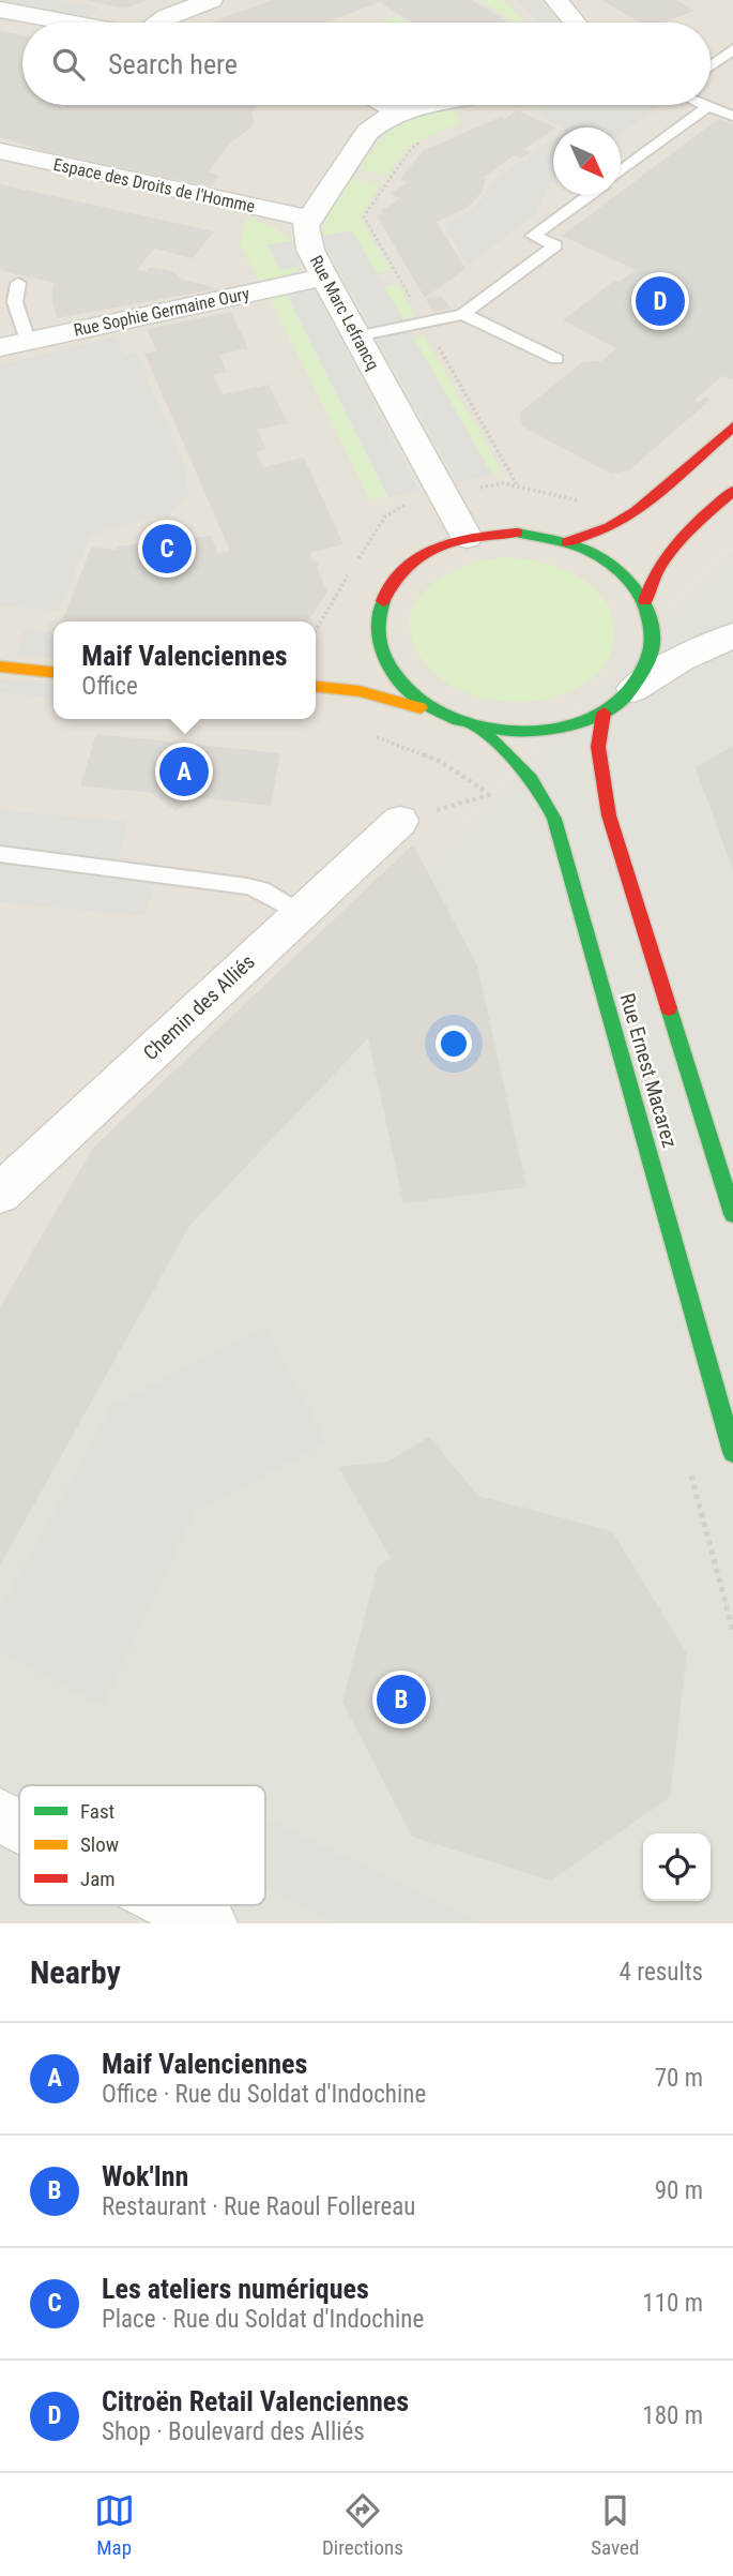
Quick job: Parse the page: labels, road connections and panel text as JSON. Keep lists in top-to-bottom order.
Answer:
{
  "streets": {
    "main road": ["Rue Ernest Macarez"],
    "street": [
      "Espace des Droits de l'Homme",
      "Rue Sophie Germaine Oury",
      "Rue Marc Lefrancq",
      "Chemin des Alliés"
    ]
  },
  "crossings": [
    ["Espace des Droits de l'Homme", "Rue Marc Lefrancq"],
    ["Rue Sophie Germaine Oury", "Rue Marc Lefrancq"],
    ["Rue Marc Lefrancq", "Rue Ernest Macarez"]
  ],
  "legend": ["Fast", "Slow", "Jam"],
  "north": "bottom right",
  "page": {
    "search": "Search here",
    "pins": [
      "D",
      "C",
      "A",
      "B"
    ],
    "popup": ["Maif Valenciennes", "Office"],
    "heading": ["Nearby", "4 results"],
    "list": [
      {
        "mark": "A",
        "name": "Maif Valenciennes",
        "note": "Office · Rue du Soldat d'Indochine",
        "value": "70 m"
      },
      {
        "mark": "B",
        "name": "Wok'Inn",
        "note": "Restaurant · Rue Raoul Follereau",
        "value": "90 m"
      },
      {
        "mark": "C",
        "name": "Les ateliers numériques",
        "note": "Place · Rue du Soldat d'Indochine",
        "value": "110 m"
      },
      {
        "mark": "D",
        "name": "Citroën Retail Valenciennes",
        "note": "Shop · Boulevard des Alliés",
        "value": "180 m"
      }
    ],
    "nav": ["Map", "Directions", "Saved"]
  }
}
